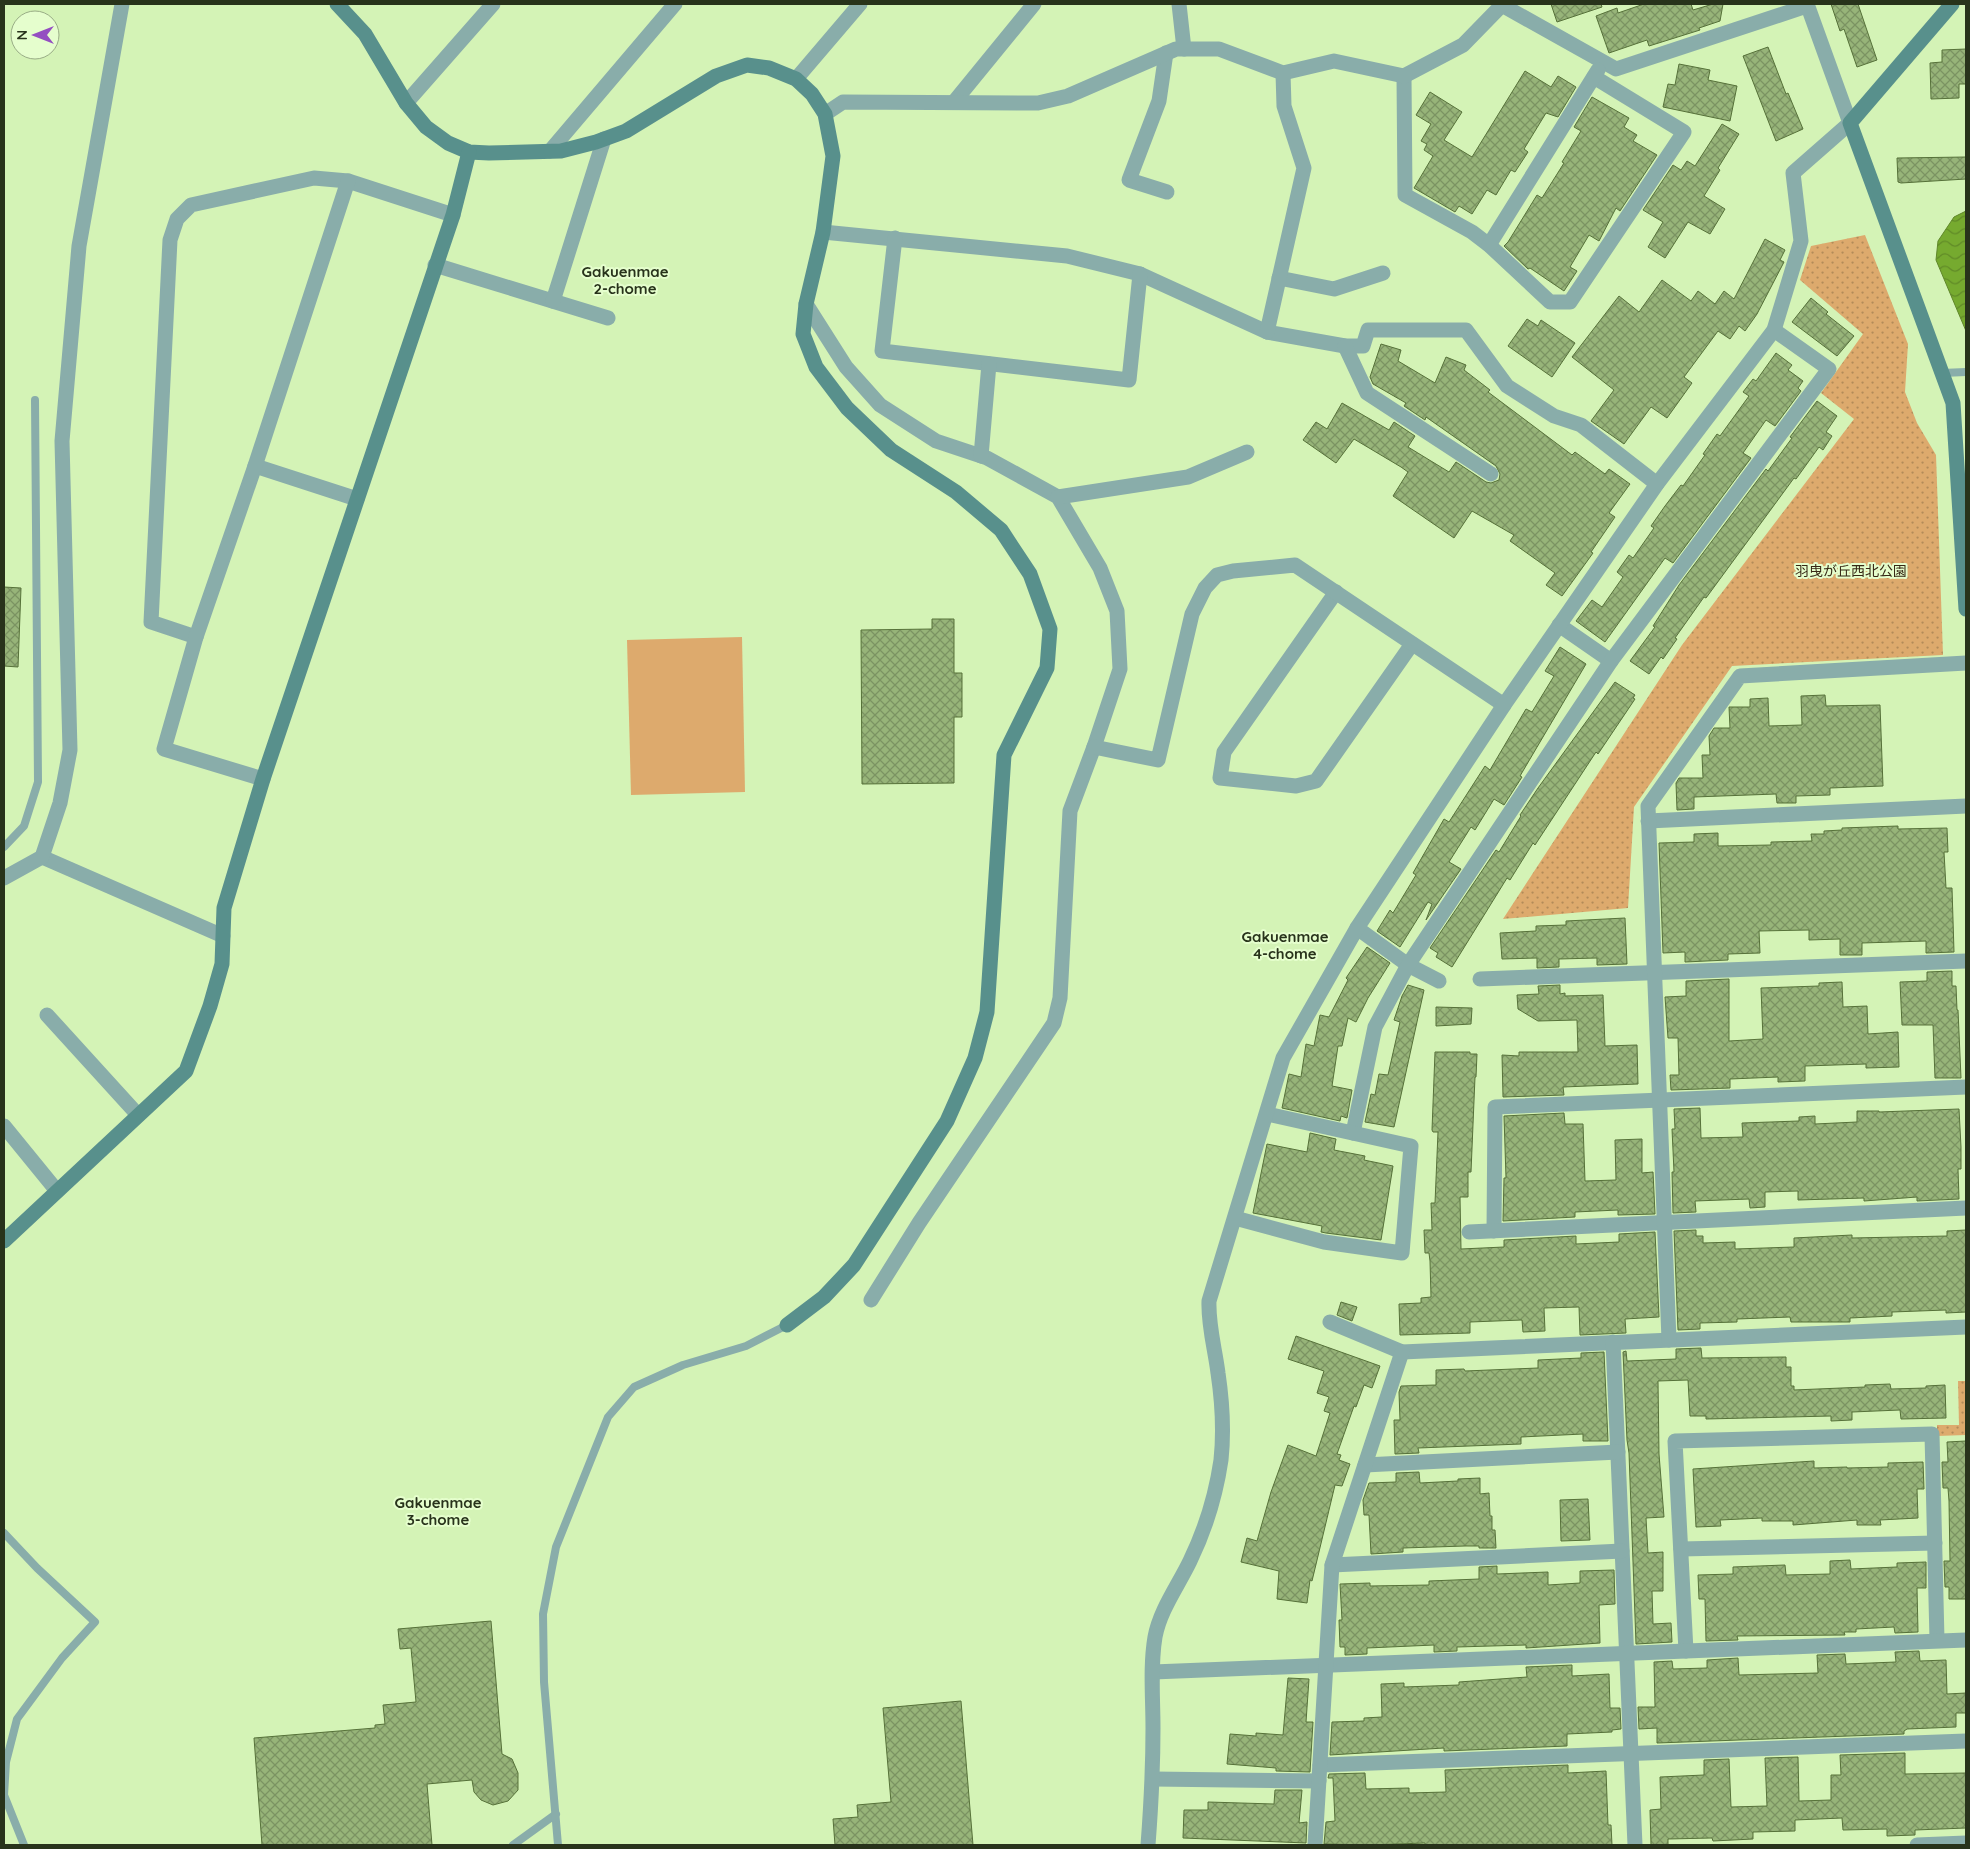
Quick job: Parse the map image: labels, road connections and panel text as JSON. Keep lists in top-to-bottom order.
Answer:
{
  "districts": ["Gakuenmae 2-chome", "Gakuenmae 4-chome", "Gakuenmae 3-chome"],
  "parks": ["羽曳が丘西北公園"],
  "north": "left"
}
